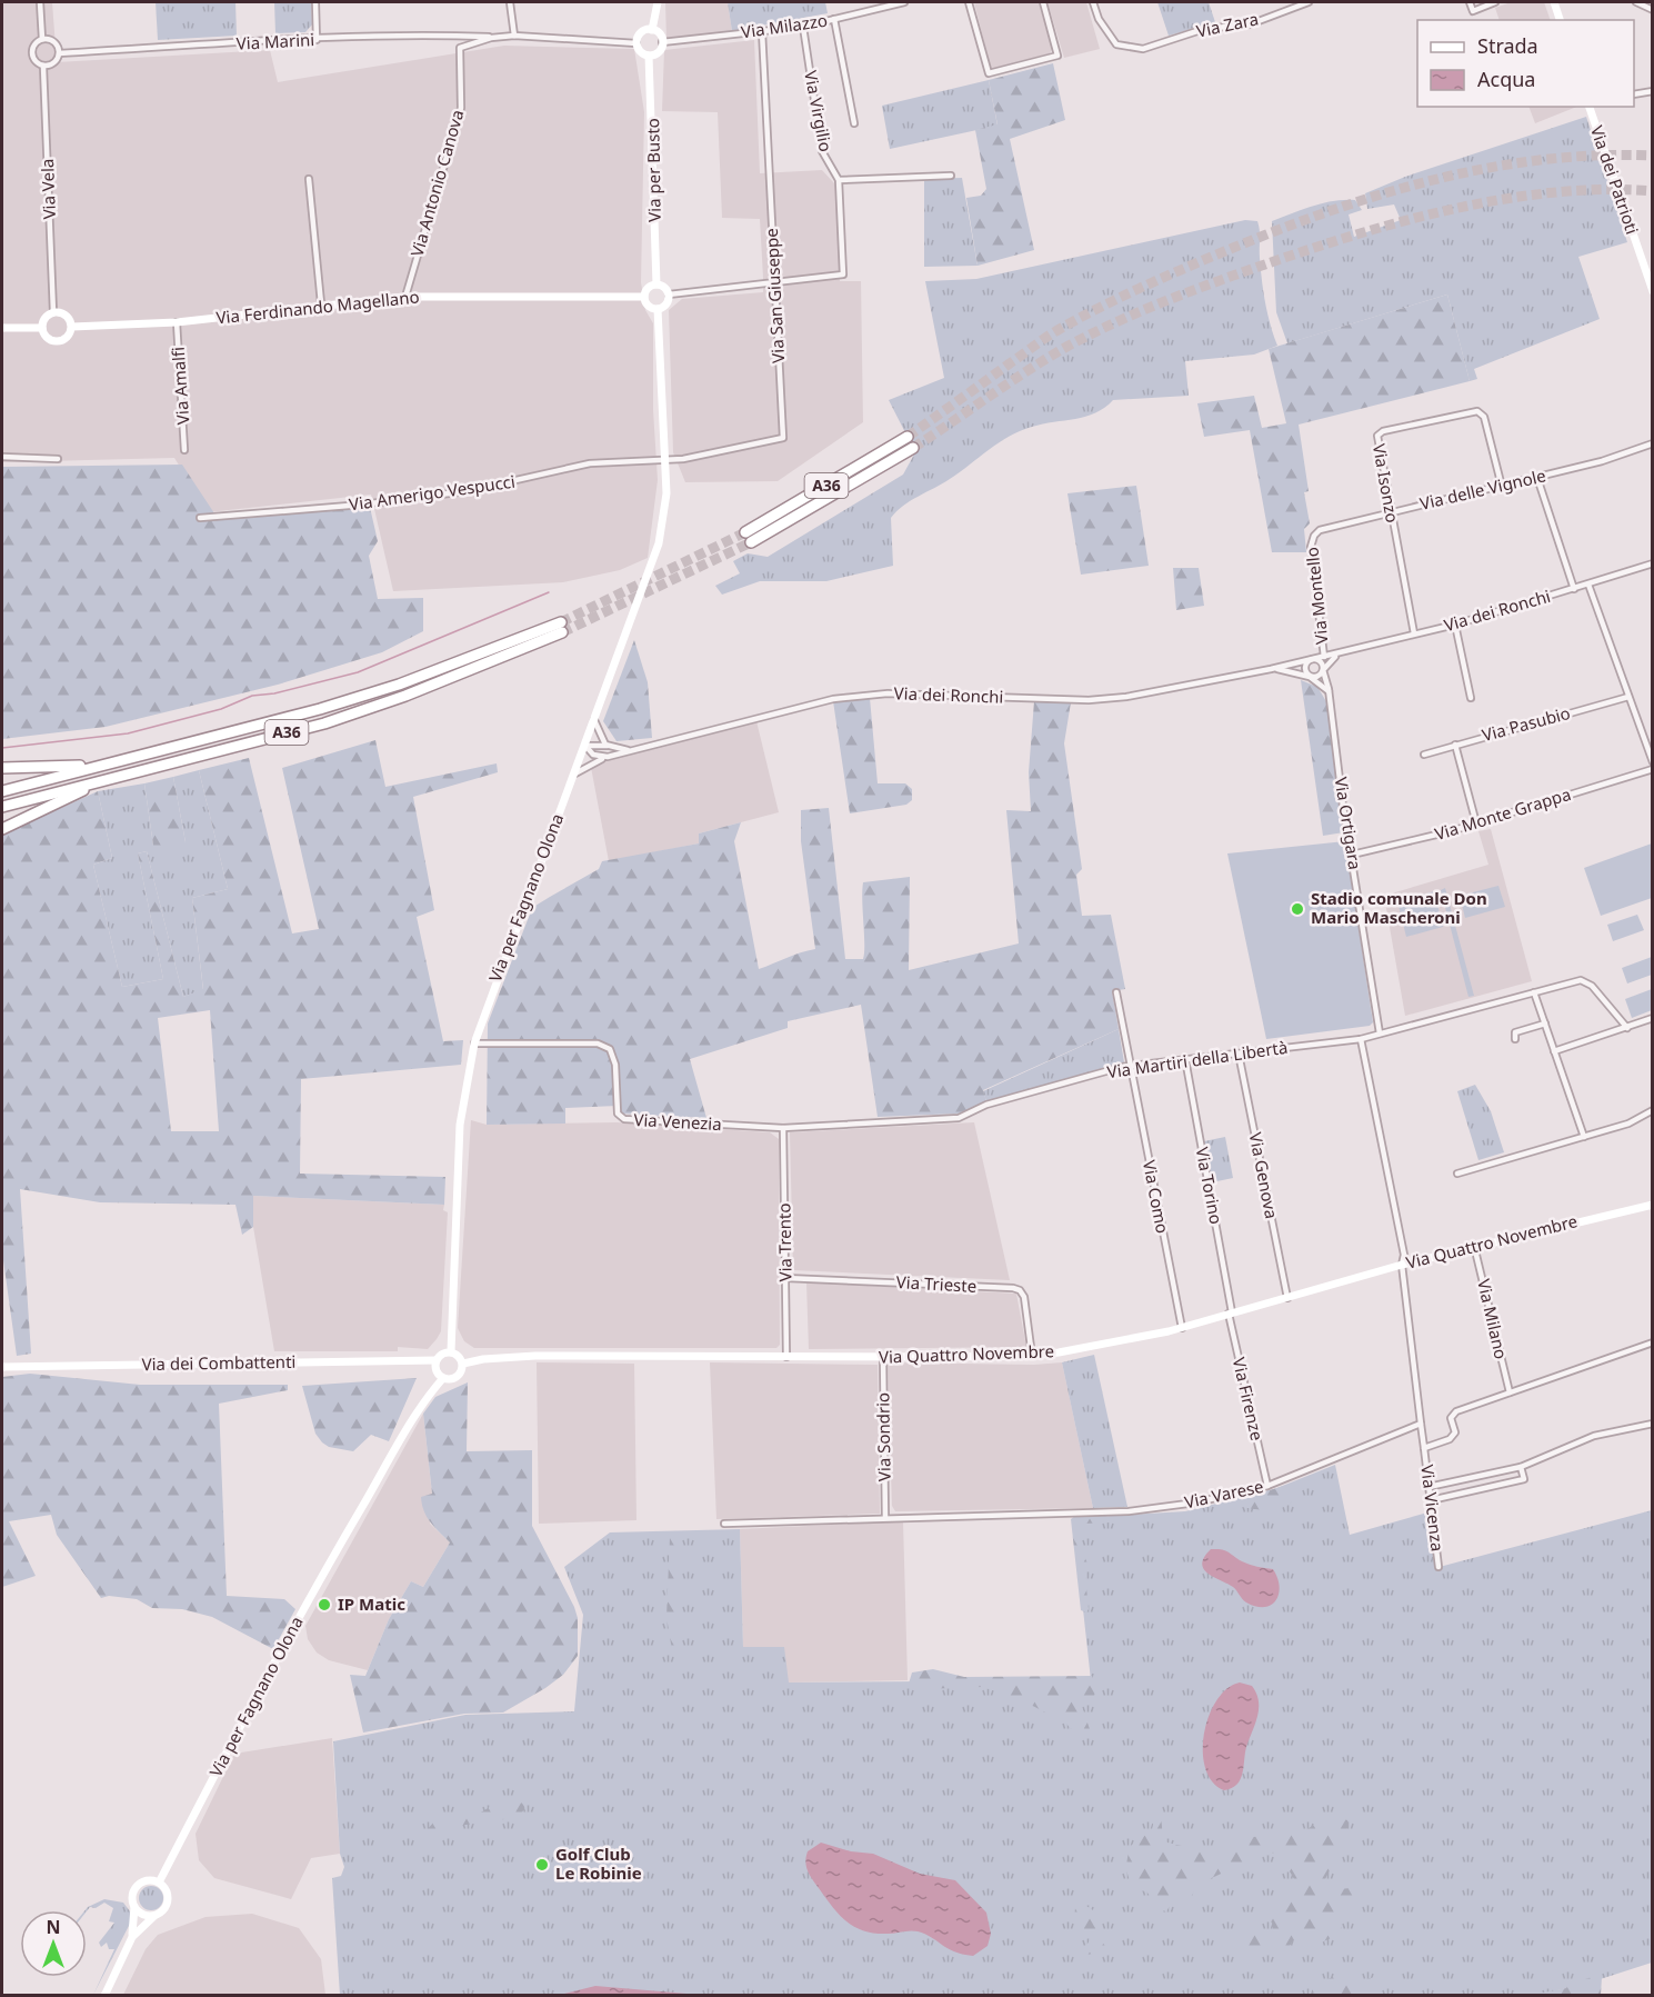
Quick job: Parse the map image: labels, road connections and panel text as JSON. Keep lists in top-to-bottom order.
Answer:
{
  "streets": {
    "highway": ["A36"],
    "street": [
      "Via Zara",
      "Via Milazzo",
      "Via Marini",
      "Via Virgilio",
      "Via per Busto",
      "Via dei Patrioti",
      "Via Antonio Canova",
      "Via Vela",
      "Via San Giuseppe",
      "Via Ferdinando Magellano",
      "Via Amalfi",
      "Via Isonzo",
      "Via delle Vignole",
      "Via Amerigo Vespucci",
      "Via Montello",
      "Via dei Ronchi",
      "Via Pasubio",
      "Via Monte Grappa",
      "Via Ortigara",
      "Via per Fagnano Olona",
      "Via Martiri della Libertà",
      "Via Venezia",
      "Via Genova",
      "Via Torino",
      "Via Como",
      "Via Trento",
      "Via Quattro Novembre",
      "Via Trieste",
      "Via Milano",
      "Via dei Combattenti",
      "Via Firenze",
      "Via Sondrio",
      "Via Varese",
      "Via Vicenza"
    ]
  },
  "crossings": [
    ["Via Milazzo", "Via Virgilio"],
    ["Via Milazzo", "Via per Busto"],
    ["Via Milazzo", "Via Antonio Canova"],
    ["Via Milazzo", "Via San Giuseppe"],
    ["Via Marini", "Via Antonio Canova"],
    ["Via Marini", "Via Vela"],
    ["Via Virgilio", "Via San Giuseppe"],
    ["Via per Busto", "Via Antonio Canova"],
    ["Via per Busto", "Via Ferdinando Magellano"],
    ["Via Antonio Canova", "Via Ferdinando Magellano"],
    ["Via Vela", "Via Ferdinando Magellano"],
    ["Via San Giuseppe", "Via Amerigo Vespucci"],
    ["Via San Giuseppe", "Via per Fagnano Olona"],
    ["Via Ferdinando Magellano", "Via Amalfi"],
    ["Via Isonzo", "Via delle Vignole"],
    ["Via Isonzo", "Via dei Ronchi"],
    ["Via delle Vignole", "Via Montello"],
    ["Via Amerigo Vespucci", "Via per Fagnano Olona"],
    ["Via Montello", "Via dei Ronchi"],
    ["Via dei Ronchi", "Via Ortigara"],
    ["Via dei Ronchi", "Via per Fagnano Olona"],
    ["Via Monte Grappa", "Via Ortigara"],
    ["Via Ortigara", "Via Martiri della Libertà"],
    ["Via per Fagnano Olona", "Via Venezia"],
    ["Via per Fagnano Olona", "Via Quattro Novembre"],
    ["Via per Fagnano Olona", "Via dei Combattenti"],
    ["Via Martiri della Libertà", "Via Venezia"],
    ["Via Martiri della Libertà", "Via Genova"],
    ["Via Martiri della Libertà", "Via Torino"],
    ["Via Martiri della Libertà", "Via Como"],
    ["Via Martiri della Libertà", "Via Trento"],
    ["Via Venezia", "Via Trento"],
    ["Via Genova", "Via Quattro Novembre"],
    ["Via Torino", "Via Quattro Novembre"],
    ["Via Torino", "Via Firenze"],
    ["Via Como", "Via Quattro Novembre"],
    ["Via Trento", "Via Quattro Novembre"],
    ["Via Trento", "Via Trieste"],
    ["Via Quattro Novembre", "Via Trieste"],
    ["Via Quattro Novembre", "Via Milano"],
    ["Via Quattro Novembre", "Via dei Combattenti"],
    ["Via Quattro Novembre", "Via Firenze"],
    ["Via Quattro Novembre", "Via Sondrio"],
    ["Via Firenze", "Via Varese"],
    ["Via Sondrio", "Via Varese"]
  ],
  "places": ["Stadio comunale Don Mario Mascheroni", "IP Matic", "Golf Club Le Robinie"],
  "legend": ["Strada", "Acqua"],
  "north": "top"
}
